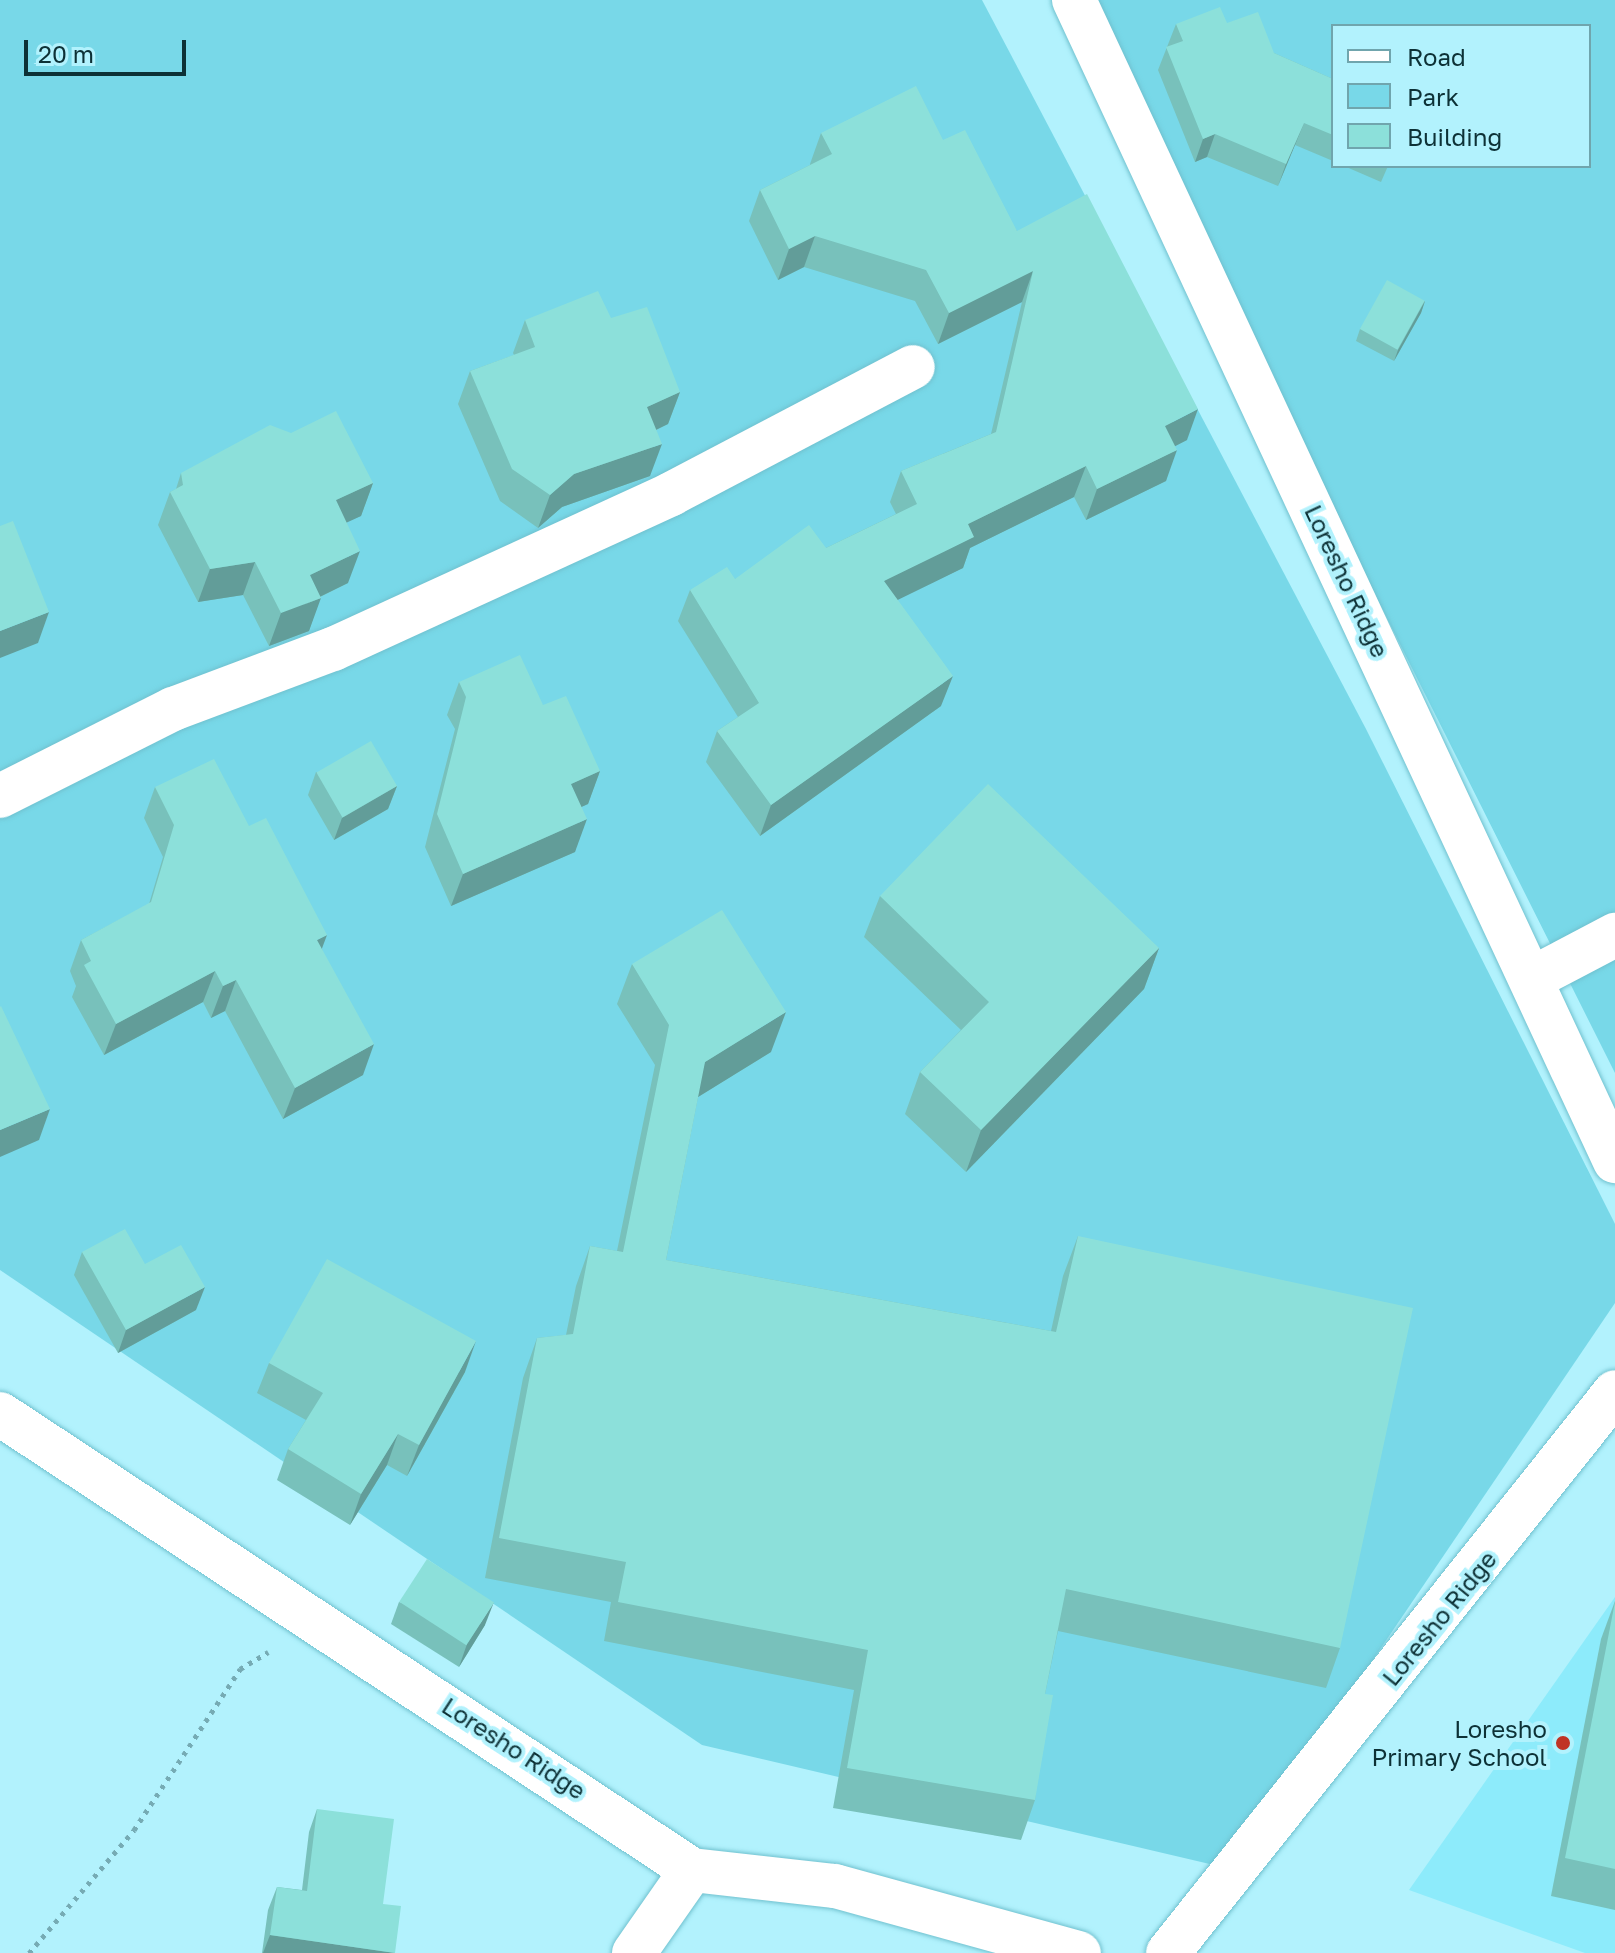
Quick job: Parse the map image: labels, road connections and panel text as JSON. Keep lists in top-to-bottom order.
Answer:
{
  "streets": {
    "street": ["Loresho Ridge"]
  },
  "places": ["Loresho Primary School"],
  "legend": ["Road", "Park", "Building"],
  "scale_bar": "20 m"
}
